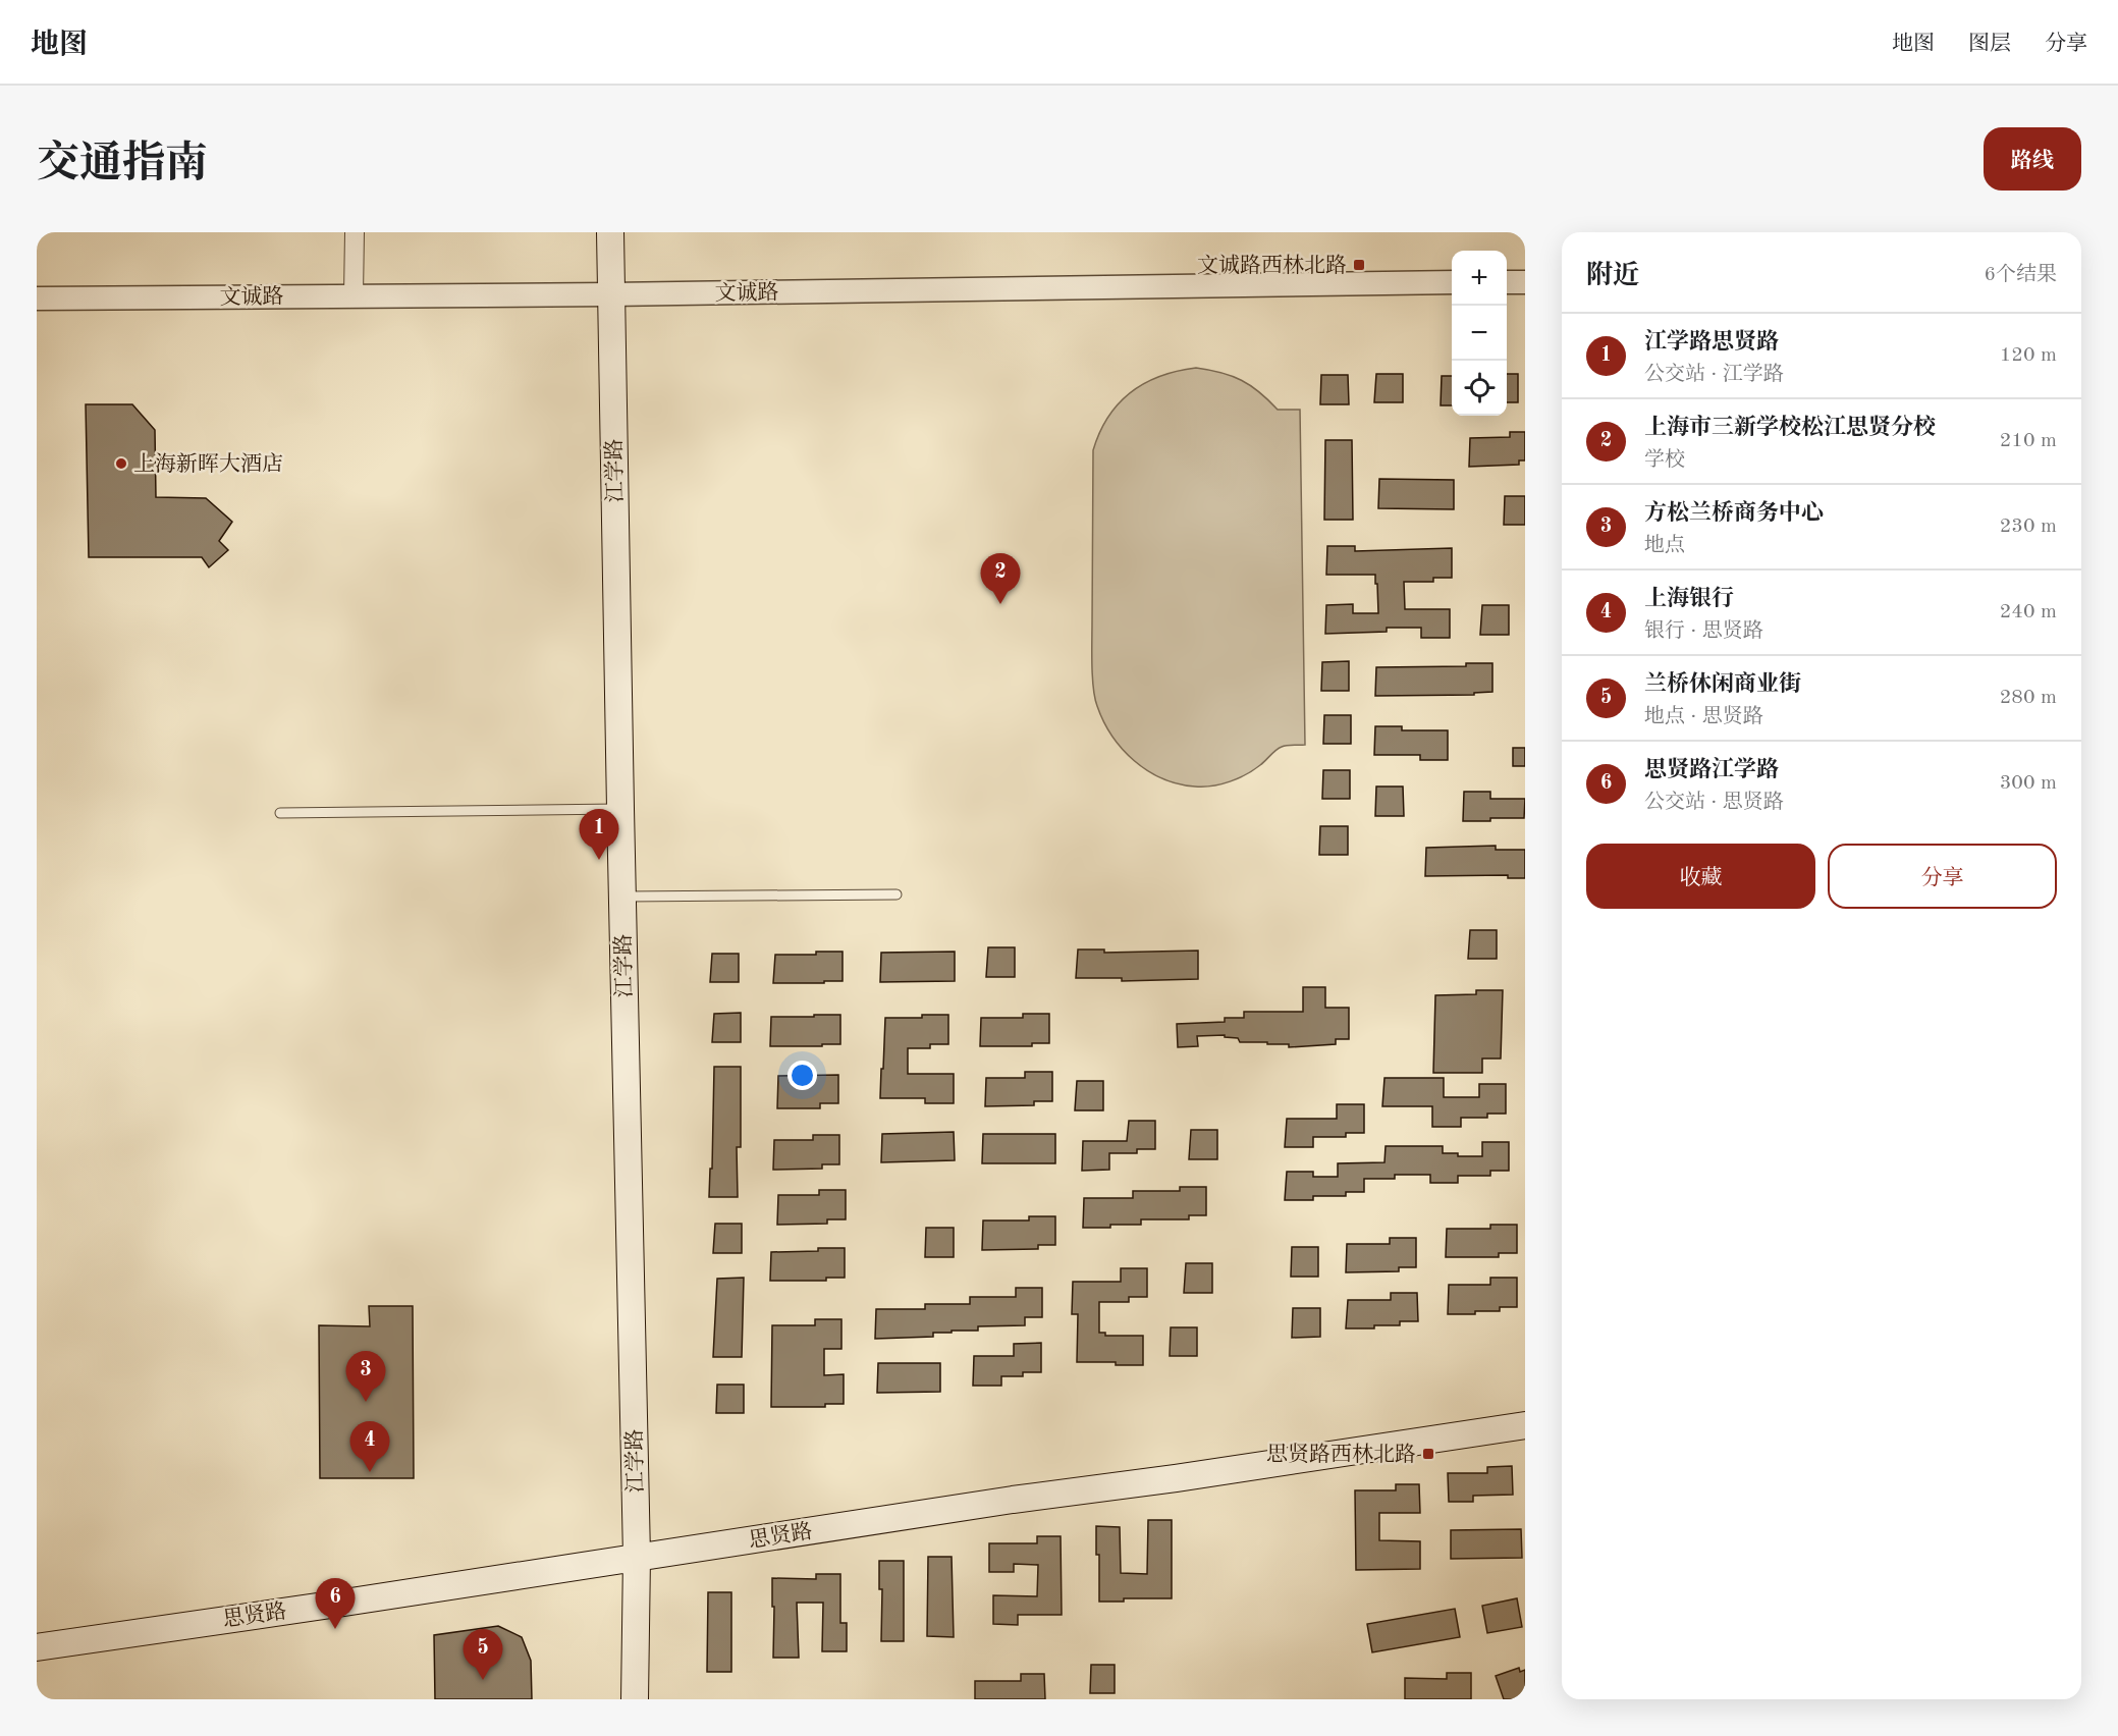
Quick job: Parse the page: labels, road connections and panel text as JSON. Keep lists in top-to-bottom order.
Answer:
{
  "streets": {
    "main road": ["江学路", "思贤路"],
    "street": ["文诚路"]
  },
  "crossings": [
    ["文诚路", "江学路"],
    ["江学路", "思贤路"]
  ],
  "places": {
    "transit": ["文诚路西林北路", "思贤路西林北路"],
    "other": ["上海新晖大酒店"]
  },
  "page": {
    "header": "地图",
    "nav": ["地图", "图层", "分享"],
    "title": "交通指南",
    "buttons": [
      "路线",
      ["收藏", "分享"]
    ],
    "heading": ["附近", "6个结果"],
    "map_buttons": ["+", "−"],
    "list": [
      {
        "mark": "1",
        "name": "江学路思贤路",
        "note": "公交站 · 江学路",
        "value": "120 m"
      },
      {
        "mark": "2",
        "name": "上海市三新学校松江思贤分校",
        "note": "学校",
        "value": "210 m"
      },
      {
        "mark": "3",
        "name": "方松兰桥商务中心",
        "note": "地点",
        "value": "230 m"
      },
      {
        "mark": "4",
        "name": "上海银行",
        "note": "银行 · 思贤路",
        "value": "240 m"
      },
      {
        "mark": "5",
        "name": "兰桥休闲商业街",
        "note": "地点 · 思贤路",
        "value": "280 m"
      },
      {
        "mark": "6",
        "name": "思贤路江学路",
        "note": "公交站 · 思贤路",
        "value": "300 m"
      }
    ],
    "pins": [
      "2",
      "1",
      "3",
      "4",
      "6",
      "5"
    ]
  }
}
